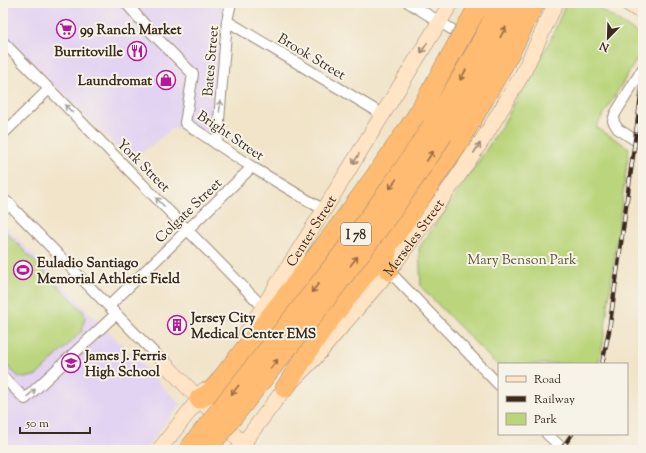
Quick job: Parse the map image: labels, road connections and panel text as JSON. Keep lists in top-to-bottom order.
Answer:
{
  "streets": {
    "highway": ["I 78"],
    "main road": ["Center Street", "Merseles Street"],
    "street": [
      "Brook Street",
      "Bates Street",
      "Bright Street",
      "York Street",
      "Colgate Street"
    ]
  },
  "crossings": [
    ["Brook Street", "Bates Street"],
    ["Brook Street", "Center Street"],
    ["Bates Street", "Bright Street"],
    ["Bright Street", "Colgate Street"],
    ["Bright Street", "Center Street"],
    ["York Street", "Colgate Street"],
    ["York Street", "Center Street"]
  ],
  "one_way": [
    "Bates Street",
    "York Street",
    "Center Street",
    "Merseles Street"
  ],
  "parks": ["Mary Benson Park"],
  "places": {
    "supermarket": ["99 Ranch Market"],
    "restaurant": ["Burritoville"],
    "shop": ["Laundromat"],
    "sports": ["Euladio Santiago Memorial Athletic Field"],
    "building": ["Jersey City Medical Center EMS"],
    "school or university": ["James J. Ferris High School"]
  },
  "legend": ["Road", "Railway", "Park"],
  "scale_bar": "50 m",
  "north": "bottom left"
}
